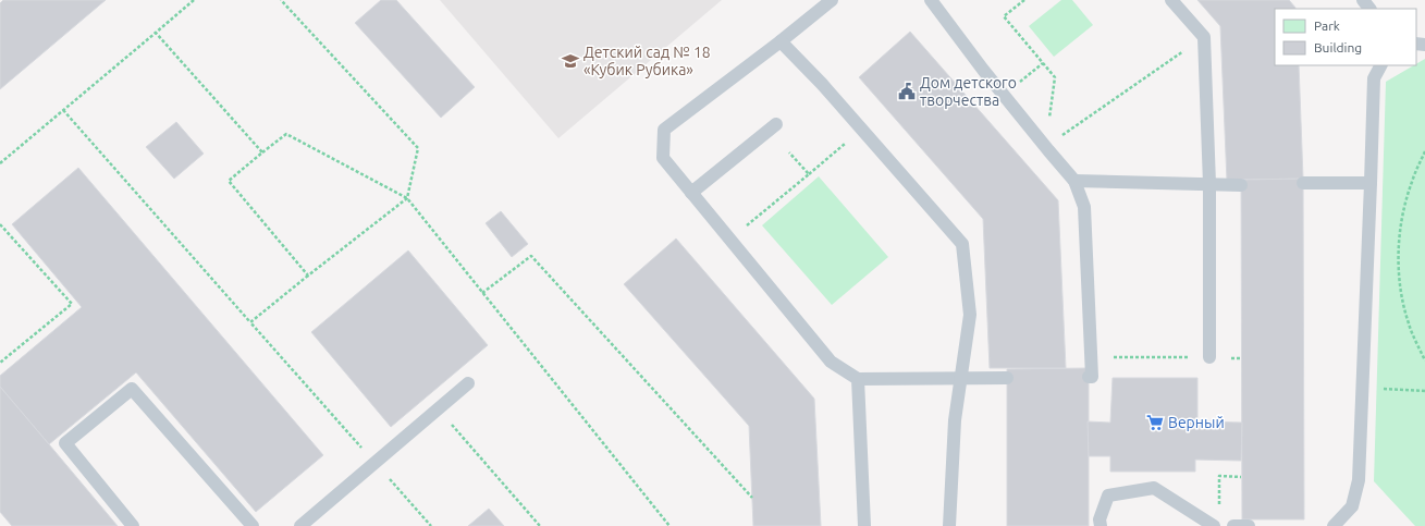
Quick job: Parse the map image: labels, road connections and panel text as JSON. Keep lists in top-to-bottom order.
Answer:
{
  "places": {
    "school or university": ["Детский сад № 18 «Кубик Рубика»"],
    "public building": ["Дом детского творчества"],
    "supermarket": ["Верный"]
  },
  "legend": ["Park", "Building"]
}
